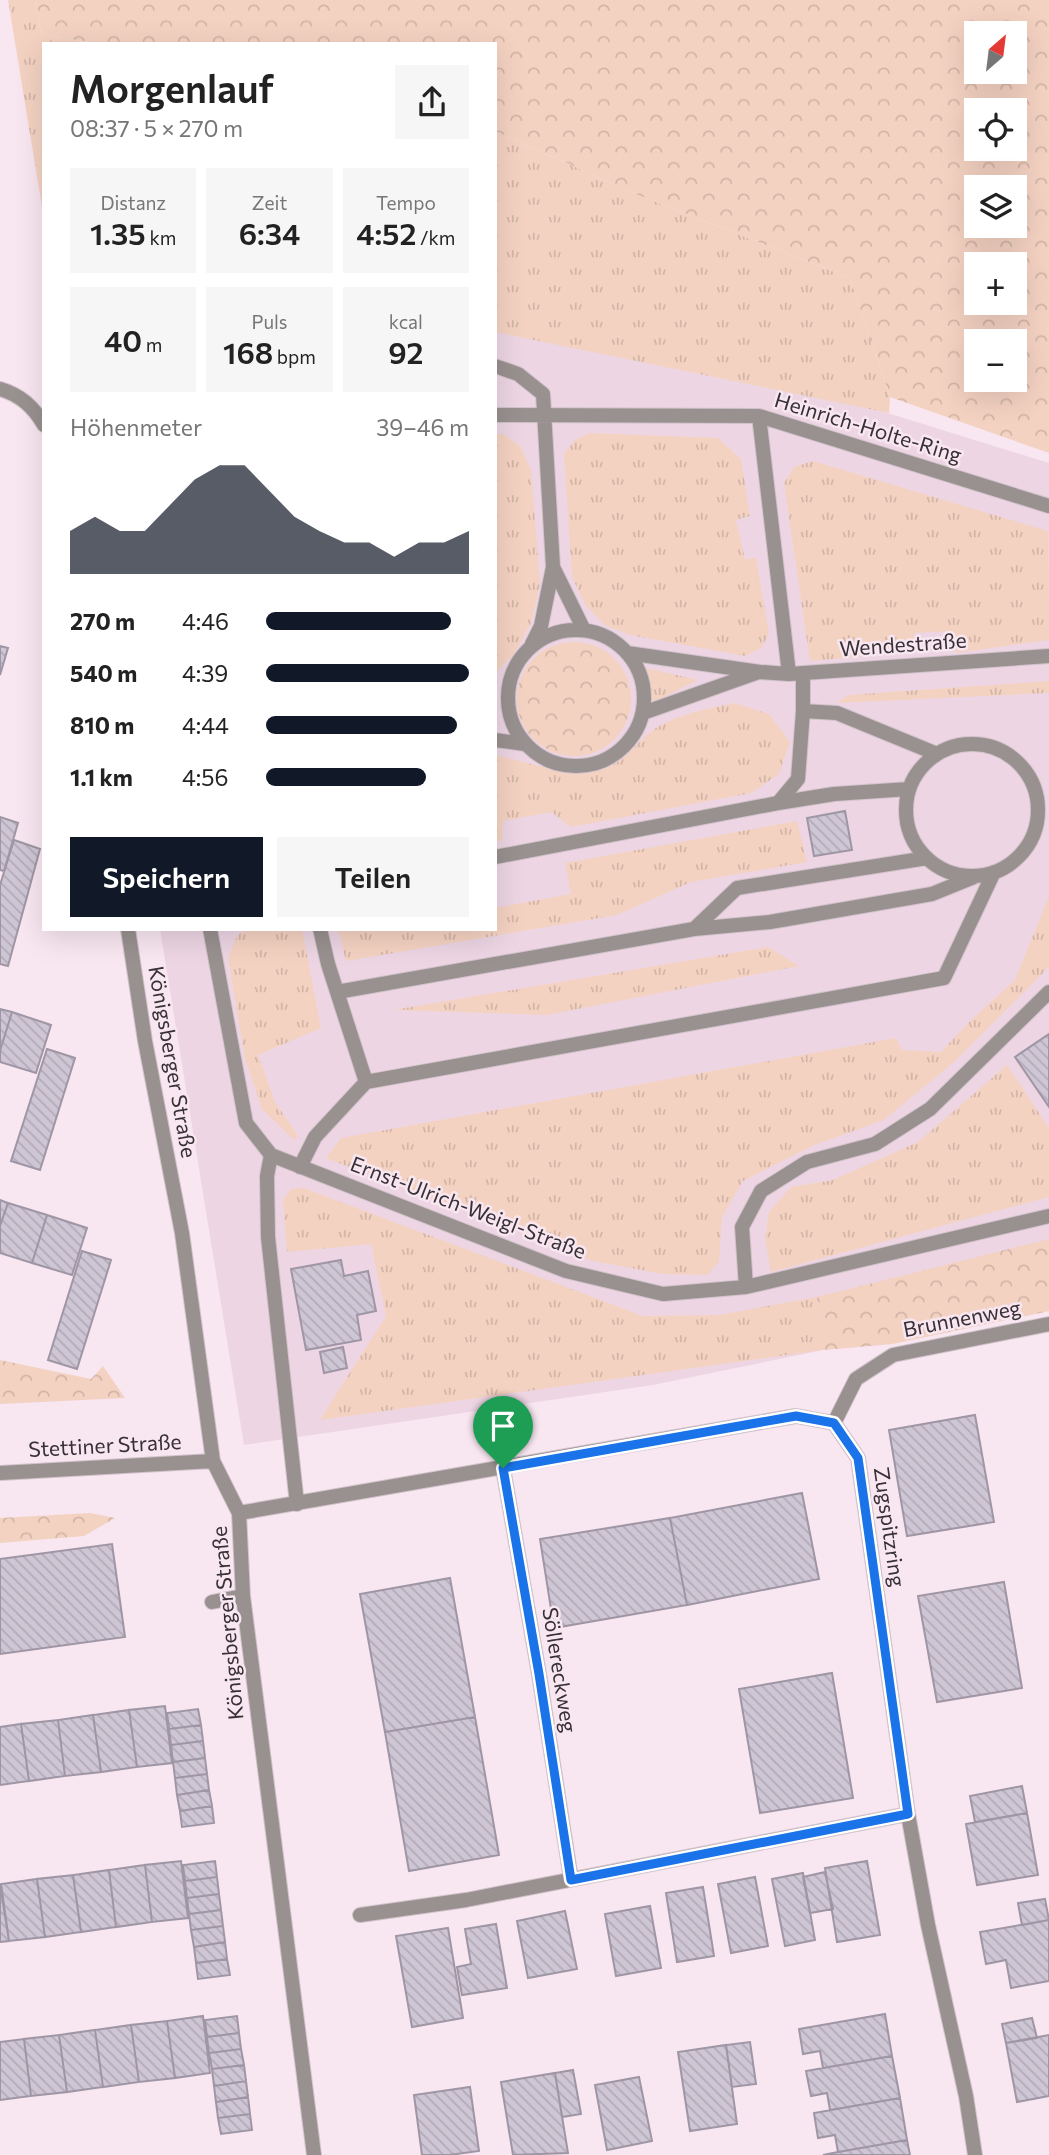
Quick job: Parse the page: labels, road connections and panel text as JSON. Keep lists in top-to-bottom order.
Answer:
{
  "streets": {
    "street": [
      "Heinrich-Holte-Ring",
      "Wendestraße",
      "Königsberger Straße",
      "Ernst-Ulrich-Weigl-Straße",
      "Brunnenweg",
      "Stettiner Straße",
      "Zugspitzring",
      "Söllereckweg"
    ]
  },
  "crossings": [
    ["Königsberger Straße", "Stettiner Straße"],
    ["Brunnenweg", "Zugspitzring"]
  ],
  "north": "top right",
  "page": {
    "map_buttons": ["+", "−"],
    "heading": ["Morgenlauf", "08:37 · 5 × 270 m"],
    "stats": [
      ["Distanz", "1.35 km"],
      ["Zeit", "6:34"],
      ["Tempo", "4:52 /km"],
      ["40 m"],
      ["Puls", "168 bpm"],
      ["kcal", "92"]
    ],
    "chart": ["Höhenmeter", "39–46 m"],
    "list": [
      {
        "name": "270 m",
        "note": "4:46"
      },
      {
        "name": "540 m",
        "note": "4:39"
      },
      {
        "name": "810 m",
        "note": "4:44"
      },
      {
        "name": "1.1 km",
        "note": "4:56"
      }
    ],
    "buttons": ["Speichern", "Teilen"]
  }
}
